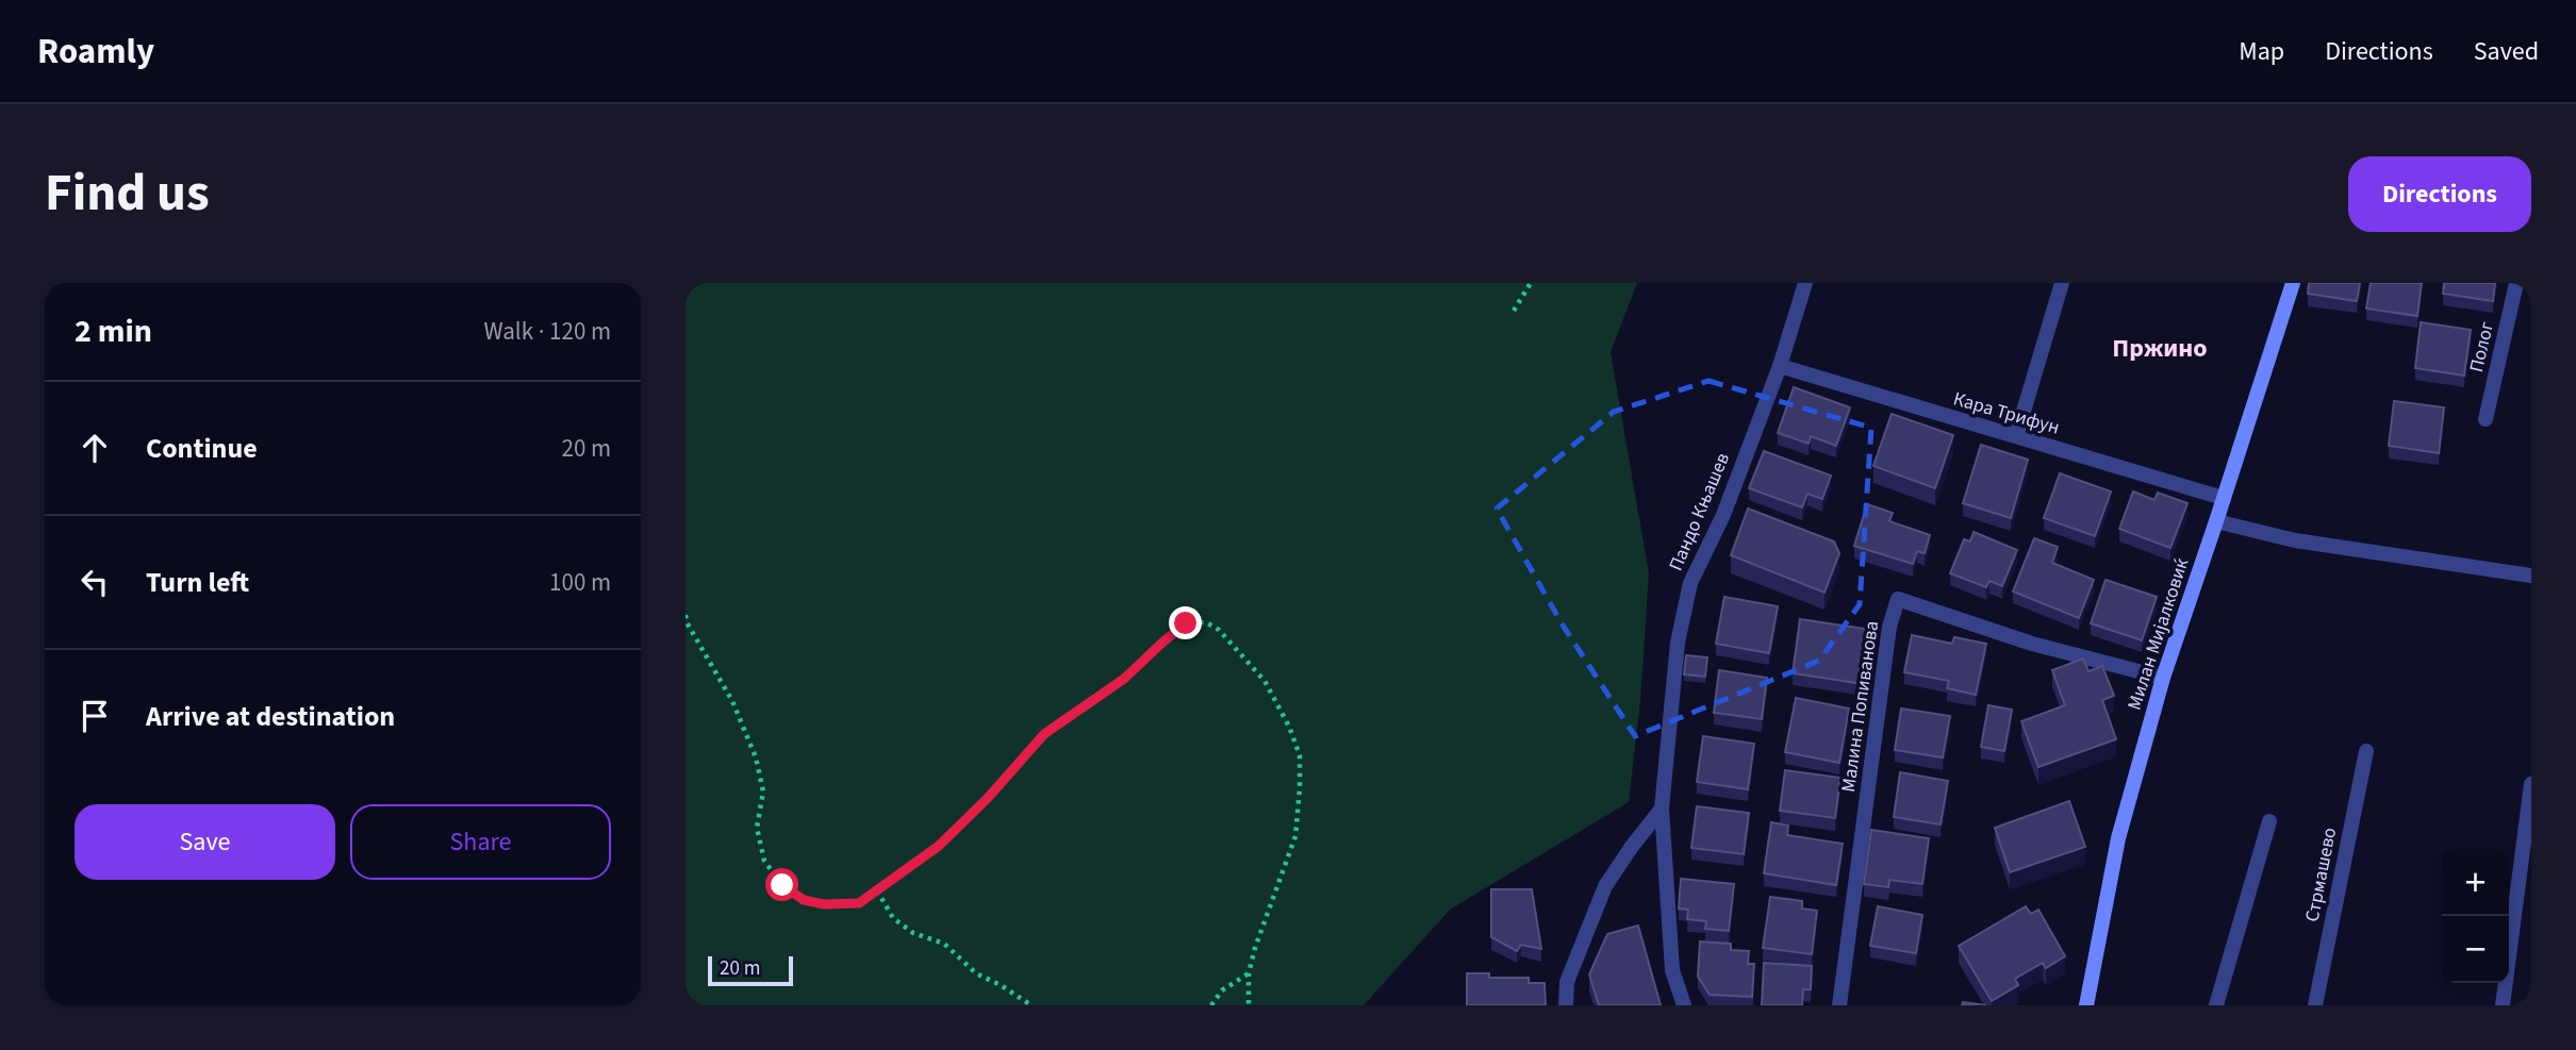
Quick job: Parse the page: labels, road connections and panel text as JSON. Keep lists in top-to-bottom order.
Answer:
{
  "streets": {
    "street": [
      "Полог",
      "Кара Трифун",
      "Пандо Књашев",
      "Милан Мијалковиќ",
      "Малина Попиванова",
      "Стрмашево"
    ]
  },
  "crossings": [
    ["Кара Трифун", "Пандо Књашев"],
    ["Кара Трифун", "Милан Мијалковиќ"],
    ["Милан Мијалковиќ", "Малина Попиванова"]
  ],
  "districts": ["Пржино"],
  "scale_bar": "20 m",
  "page": {
    "header": "Roamly",
    "nav": ["Map", "Directions", "Saved"],
    "title": "Find us",
    "buttons": [
      "Directions",
      ["Save", "Share"]
    ],
    "heading": ["2 min", "Walk · 120 m"],
    "list": [
      ["Continue", "20 m"],
      ["Turn left", "100 m"],
      "Arrive at destination"
    ],
    "map_buttons": ["+", "−"],
    "scale": "20 m"
  }
}
